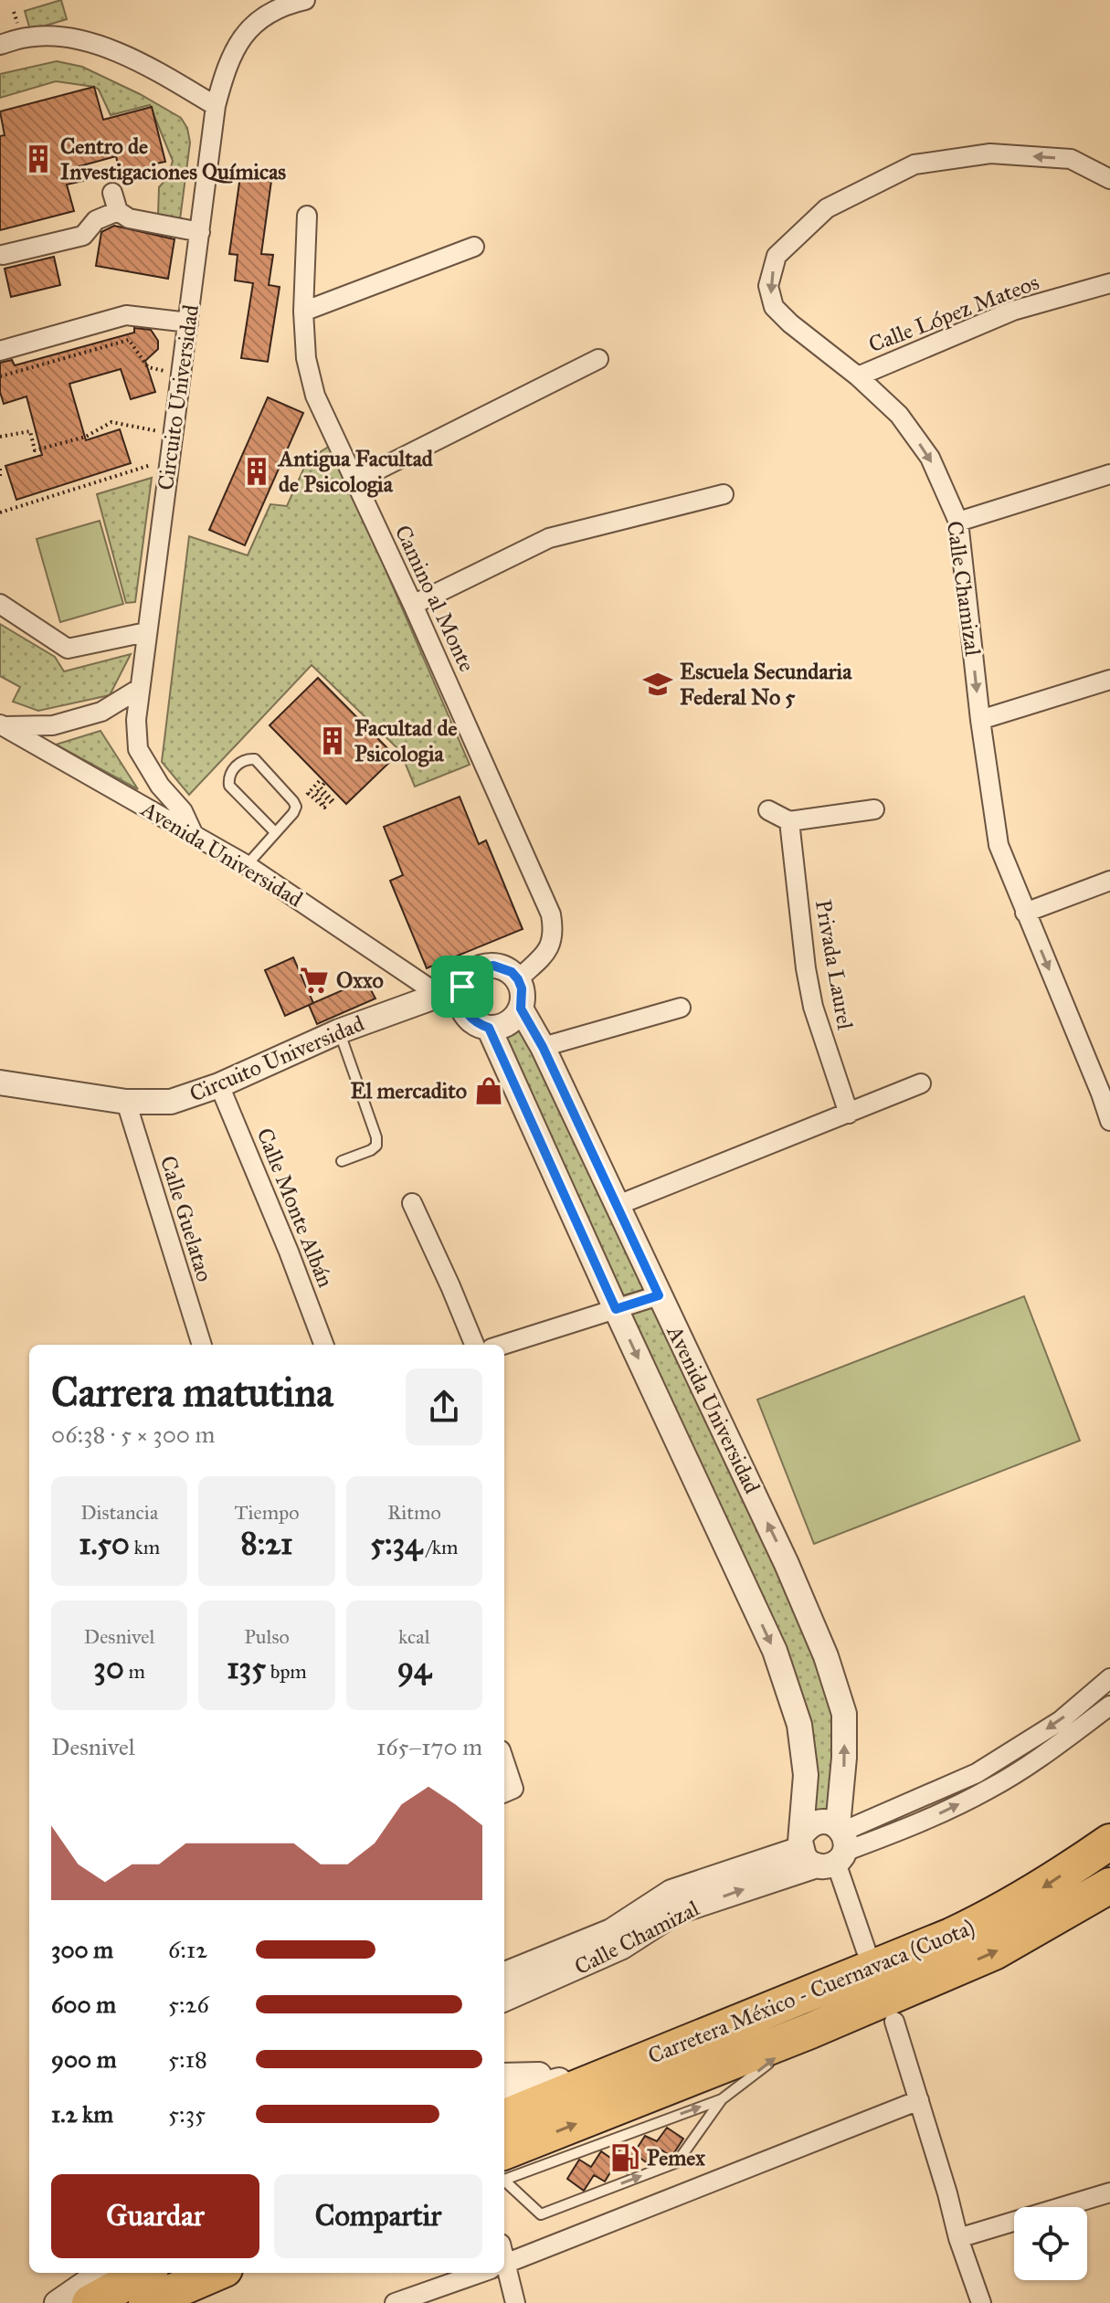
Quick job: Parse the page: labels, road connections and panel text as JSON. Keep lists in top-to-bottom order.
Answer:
{
  "streets": {
    "highway": ["Carretera México - Cuernavaca (Cuota)"],
    "street": [
      "Calle López Mateos",
      "Circuito Universidad",
      "Calle Chamizal",
      "Camino al Monte",
      "Avenida Universidad",
      "Privada Laurel",
      "Calle Monte Albán",
      "Calle Guelatao"
    ]
  },
  "crossings": [
    ["Calle López Mateos", "Calle Chamizal"],
    ["Circuito Universidad", "Camino al Monte"],
    ["Circuito Universidad", "Avenida Universidad"],
    ["Circuito Universidad", "Calle Monte Albán"],
    ["Circuito Universidad", "Calle Guelatao"],
    ["Calle Chamizal", "Avenida Universidad"],
    ["Camino al Monte", "Avenida Universidad"]
  ],
  "places": {
    "building": ["Centro de Investigaciones Químicas", "Antigua Facultad de Psicologia", "Facultad de Psicologia"],
    "school or university": ["Escuela Secundaria Federal No 5"],
    "supermarket": ["Oxxo"],
    "shop": ["El mercadito"],
    "fuel station": ["Pemex"]
  },
  "page": {
    "heading": ["Carrera matutina", "06:38 · 5 × 300 m"],
    "stats": [
      ["Distancia", "1.50 km"],
      ["Tiempo", "8:21"],
      ["Ritmo", "5:34 /km"],
      ["Desnivel", "30 m"],
      ["Pulso", "135 bpm"],
      ["kcal", "94"]
    ],
    "chart": ["Desnivel", "165–170 m"],
    "list": [
      {
        "name": "300 m",
        "note": "6:12"
      },
      {
        "name": "600 m",
        "note": "5:26"
      },
      {
        "name": "900 m",
        "note": "5:18"
      },
      {
        "name": "1.2 km",
        "note": "5:35"
      }
    ],
    "buttons": ["Guardar", "Compartir"]
  }
}
